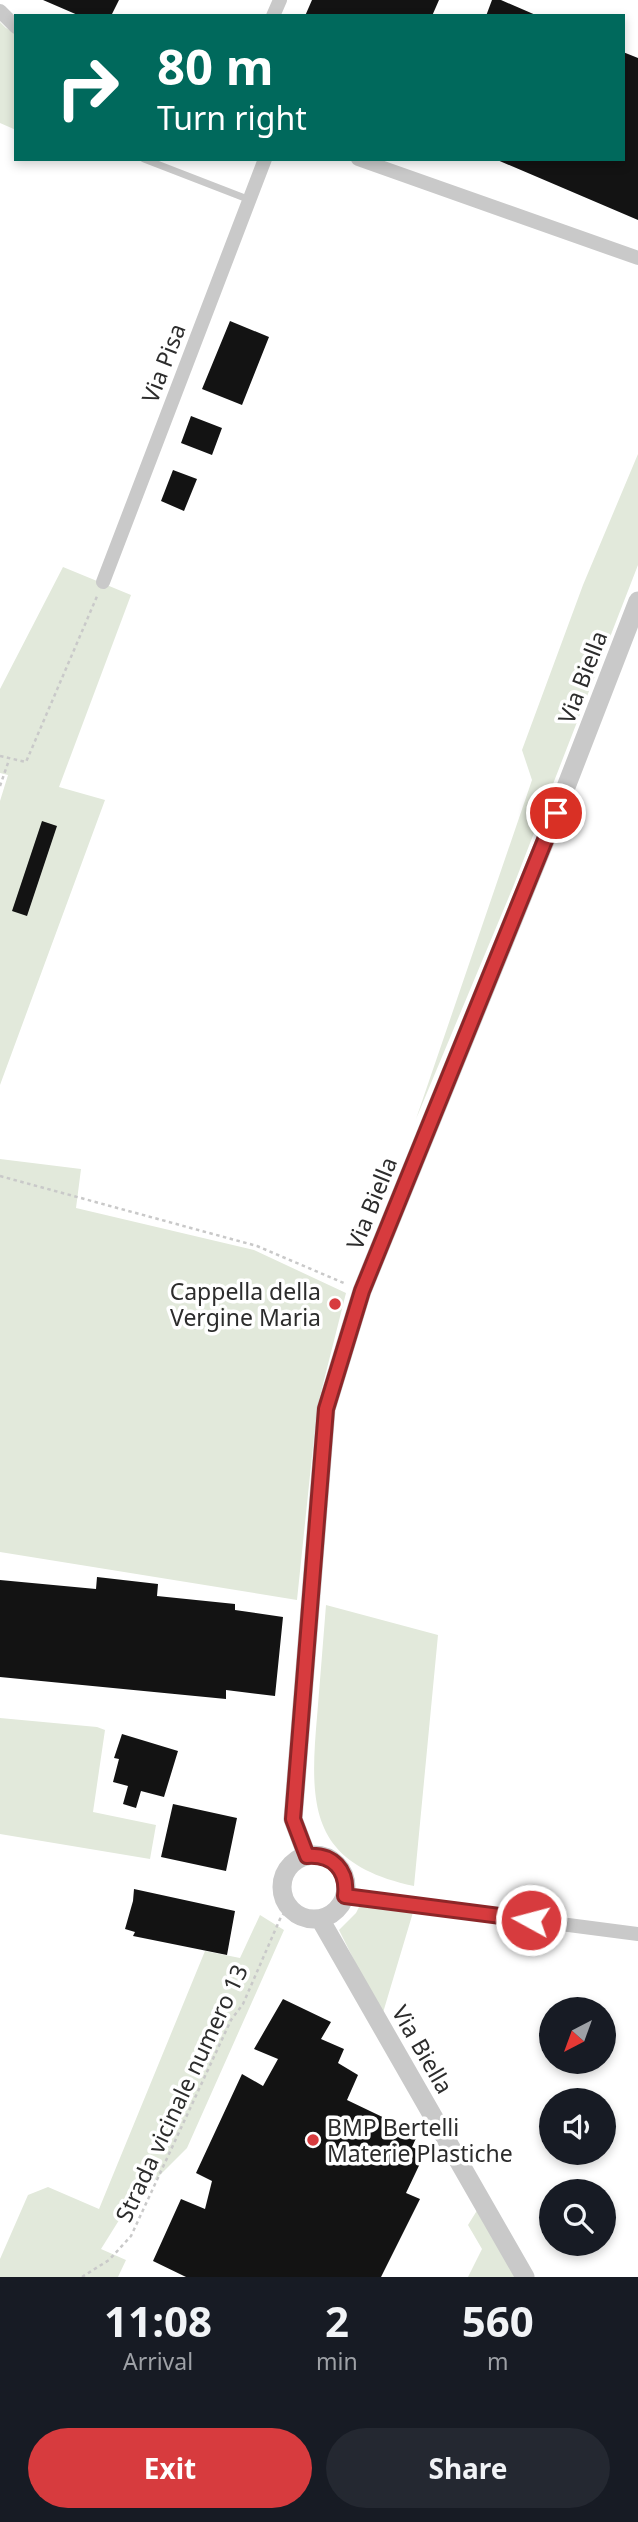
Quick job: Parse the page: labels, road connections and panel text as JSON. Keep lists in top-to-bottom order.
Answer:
{
  "streets": {
    "street": ["Via Pisa", "Via Biella"],
    "path": ["Strada vicinale numero 13"]
  },
  "crossings": [
    ["Via Biella", "Strada vicinale numero 13"]
  ],
  "places": ["Cappella della Vergine Maria", "BMP Bertelli Materie Plastiche"],
  "north": "bottom left",
  "page": {
    "turn": ["80 m", "Turn right"],
    "eta": [
      "11:08",
      "Arrival",
      "2",
      "min",
      "560",
      "m"
    ],
    "buttons": ["Exit", "Share"]
  }
}
